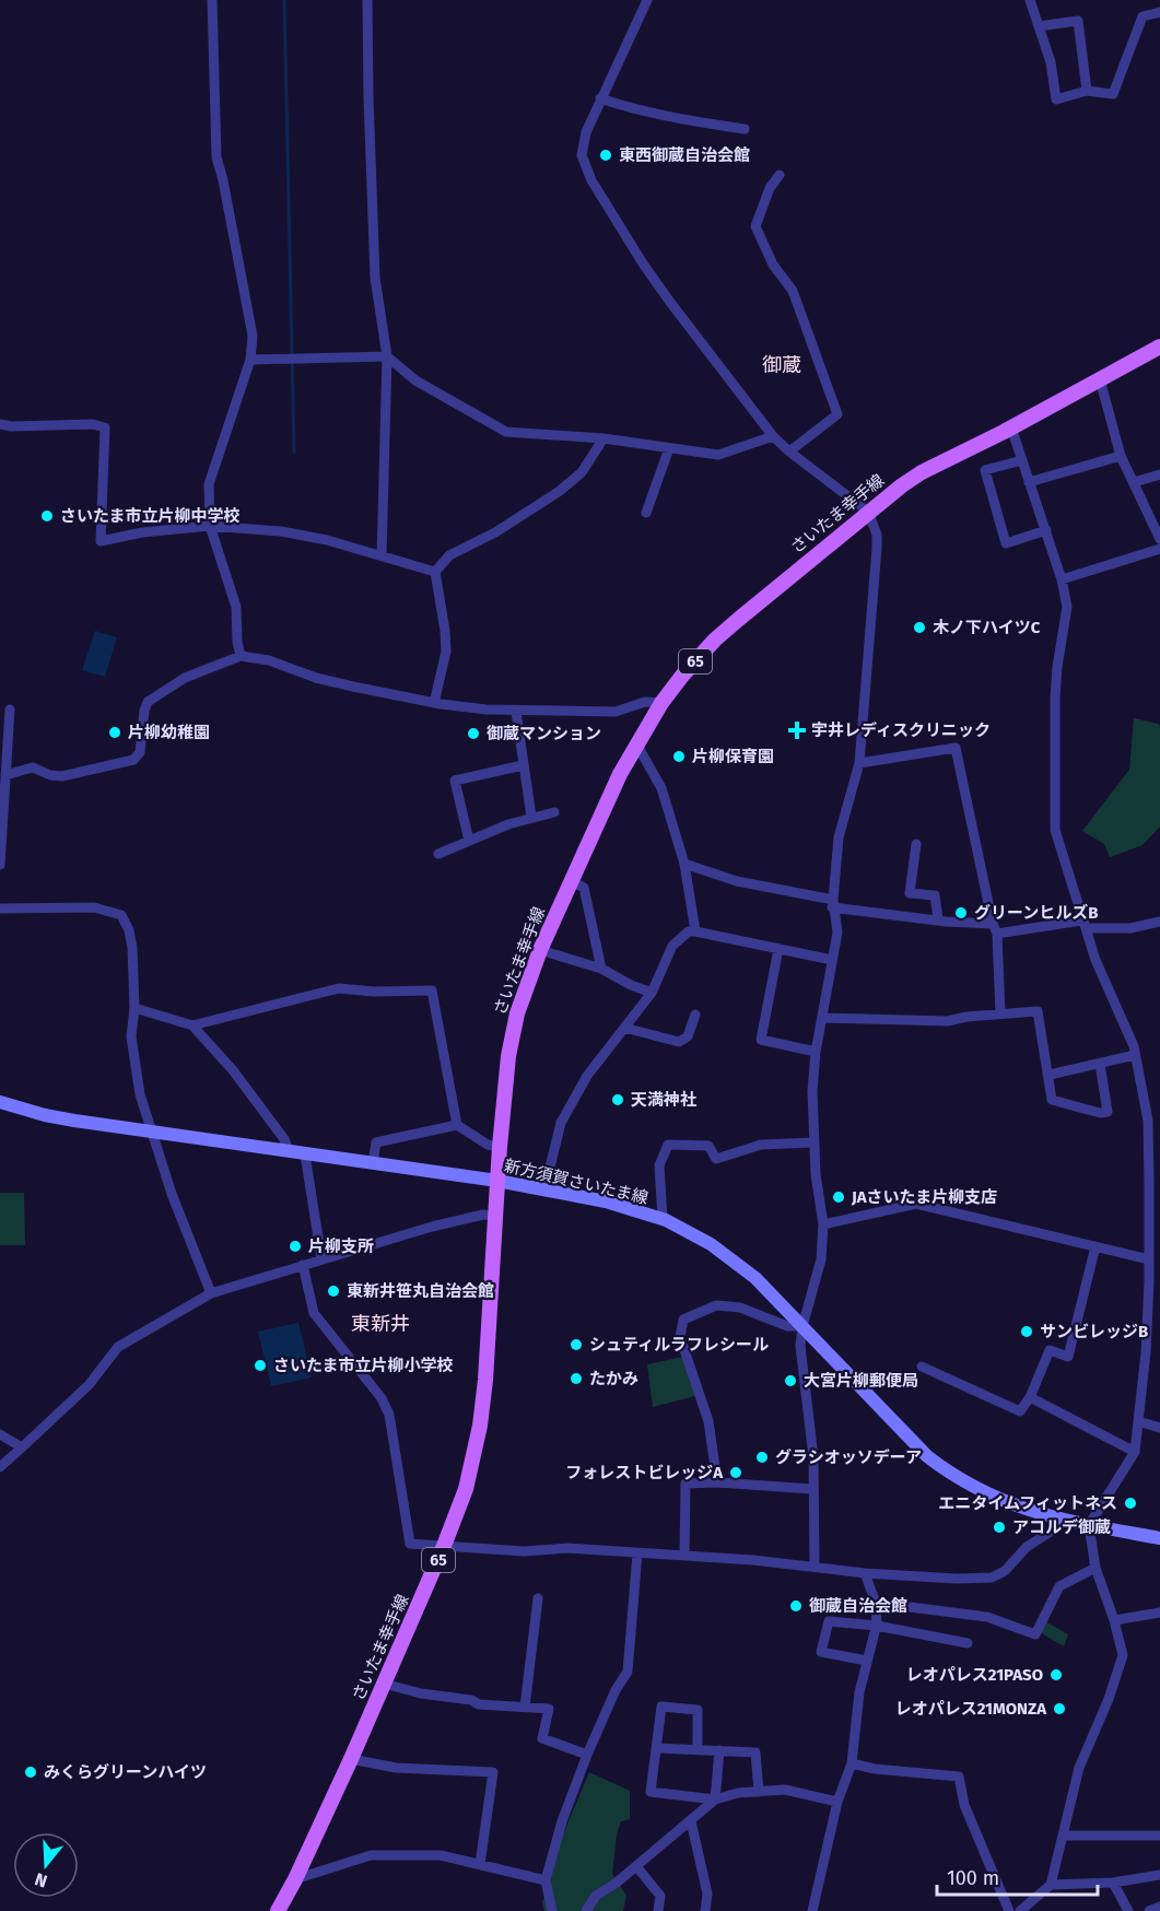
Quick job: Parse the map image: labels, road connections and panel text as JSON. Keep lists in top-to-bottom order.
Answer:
{
  "streets": {
    "main road": ["さいたま幸手線", "65", "新方須賀さいたま線"]
  },
  "crossings": [
    ["さいたま幸手線", "新方須賀さいたま線"]
  ],
  "districts": ["御蔵", "東新井"],
  "places": {
    "other": [
      "東西御蔵自治会館",
      "さいたま市立片柳中学校",
      "木ノ下ハイツC",
      "片柳幼稚園",
      "御蔵マンション",
      "片柳保育園",
      "グリーンヒルズB",
      "天満神社",
      "JAさいたま片柳支店",
      "片柳支所",
      "東新井笹丸自治会館",
      "サンビレッジB",
      "シュティルラフレシール",
      "さいたま市立片柳小学校",
      "たかみ",
      "大宮片柳郵便局",
      "グラシオッソデーア",
      "フォレストビレッジA",
      "エニタイムフィットネス",
      "アコルデ御蔵",
      "御蔵自治会館",
      "レオパレス21PASO",
      "レオパレス21MONZA",
      "みくらグリーンハイツ"
    ],
    "health": ["宇井レディスクリニック"]
  },
  "scale_bar": "100 m",
  "north": "bottom"
}
